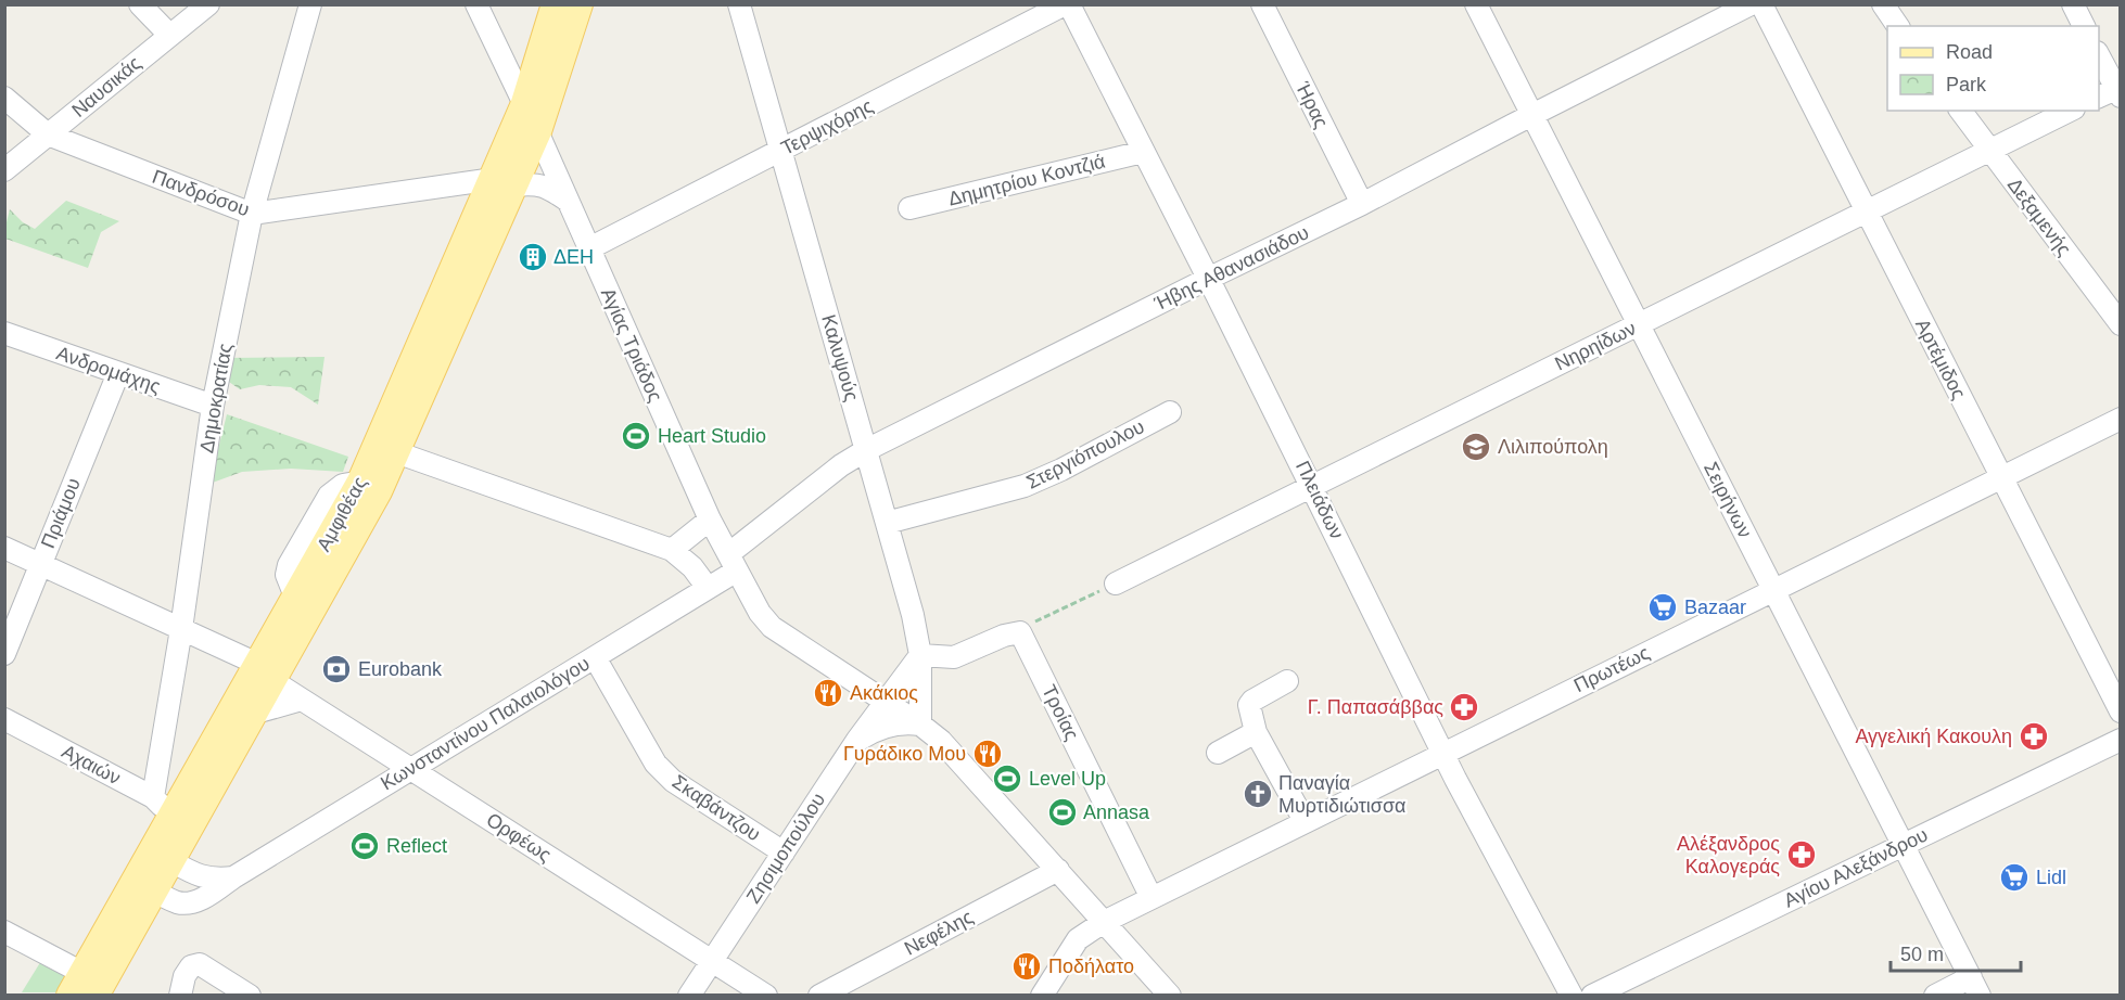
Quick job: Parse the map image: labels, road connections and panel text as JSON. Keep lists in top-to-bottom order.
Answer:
{
  "streets": {
    "main road": ["Αμφιθέας"],
    "street": [
      "Ναυσικάς",
      "Ήρας",
      "Τερψιχόρης",
      "Δημητρίου Κοντζιά",
      "Πανδρόσου",
      "Δεξαμενής",
      "Ήβης Αθανασιάδου",
      "Αγίας Τριάδος",
      "Νηρηίδων",
      "Καλυψούς",
      "Αρτέμιδος",
      "Ανδρομάχης",
      "Δημοκρατίας",
      "Στεργιόπουλου",
      "Πλειάδων",
      "Σειρήνων",
      "Πριάμου",
      "Πρωτέως",
      "Τροίας",
      "Κωνσταντίνου Παλαιολόγου",
      "Αχαιών",
      "Σκαβάντζου",
      "Ορφέως",
      "Ζησιμοπούλου",
      "Αγίου Αλεξάνδρου",
      "Νεφέλης"
    ]
  },
  "crossings": [
    ["Ναυσικάς", "Πανδρόσου"],
    ["Ήρας", "Ήβης Αθανασιάδου"],
    ["Τερψιχόρης", "Αγίας Τριάδος"],
    ["Τερψιχόρης", "Καλυψούς"],
    ["Τερψιχόρης", "Πλειάδων"],
    ["Δημητρίου Κοντζιά", "Πλειάδων"],
    ["Πανδρόσου", "Αγίας Τριάδος"],
    ["Πανδρόσου", "Δημοκρατίας"],
    ["Πανδρόσου", "Αμφιθέας"],
    ["Δεξαμενής", "Νηρηίδων"],
    ["Ήβης Αθανασιάδου", "Αγίας Τριάδος"],
    ["Ήβης Αθανασιάδου", "Καλυψούς"],
    ["Ήβης Αθανασιάδου", "Πλειάδων"],
    ["Ήβης Αθανασιάδου", "Σειρήνων"],
    ["Ήβης Αθανασιάδου", "Κωνσταντίνου Παλαιολόγου"],
    ["Αγίας Τριάδος", "Καλυψούς"],
    ["Αγίας Τριάδος", "Αμφιθέας"],
    ["Αγίας Τριάδος", "Πρωτέως"],
    ["Αγίας Τριάδος", "Κωνσταντίνου Παλαιολόγου"],
    ["Αγίας Τριάδος", "Ζησιμοπούλου"],
    ["Αγίας Τριάδος", "Νεφέλης"],
    ["Νηρηίδων", "Αρτέμιδος"],
    ["Νηρηίδων", "Πλειάδων"],
    ["Νηρηίδων", "Σειρήνων"],
    ["Καλυψούς", "Στεργιόπουλου"],
    ["Αρτέμιδος", "Πρωτέως"],
    ["Ανδρομάχης", "Δημοκρατίας"],
    ["Ανδρομάχης", "Πριάμου"],
    ["Δημοκρατίας", "Αμφιθέας"],
    ["Δημοκρατίας", "Αχαιών"],
    ["Δημοκρατίας", "Ορφέως"],
    ["Πλειάδων", "Πρωτέως"],
    ["Σειρήνων", "Πρωτέως"],
    ["Σειρήνων", "Αγίου Αλεξάνδρου"],
    ["Πριάμου", "Ορφέως"],
    ["Αμφιθέας", "Κωνσταντίνου Παλαιολόγου"],
    ["Αμφιθέας", "Αχαιών"],
    ["Αμφιθέας", "Ορφέως"],
    ["Πρωτέως", "Τροίας"],
    ["Κωνσταντίνου Παλαιολόγου", "Σκαβάντζου"],
    ["Κωνσταντίνου Παλαιολόγου", "Ορφέως"],
    ["Σκαβάντζου", "Ζησιμοπούλου"],
    ["Ορφέως", "Ζησιμοπούλου"]
  ],
  "places": {
    "building": ["ΔΕΗ"],
    "sports": [
      "Heart Studio",
      "Level Up",
      "Annasa",
      "Reflect"
    ],
    "school or university": ["Λιλιπούπολη"],
    "supermarket": ["Bazaar", "Lidl"],
    "bank": ["Eurobank"],
    "restaurant": ["Ακάκιος", "Γυράδικο Μου", "Ποδήλατο"],
    "pharmacy": ["Γ. Παπασάββας", "Αγγελική Κακουλη", "Αλέξανδρος Καλογεράς"],
    "church": ["Παναγία Μυρτιδιώτισσα"]
  },
  "legend": ["Road", "Park"],
  "scale_bar": "50 m"
}
